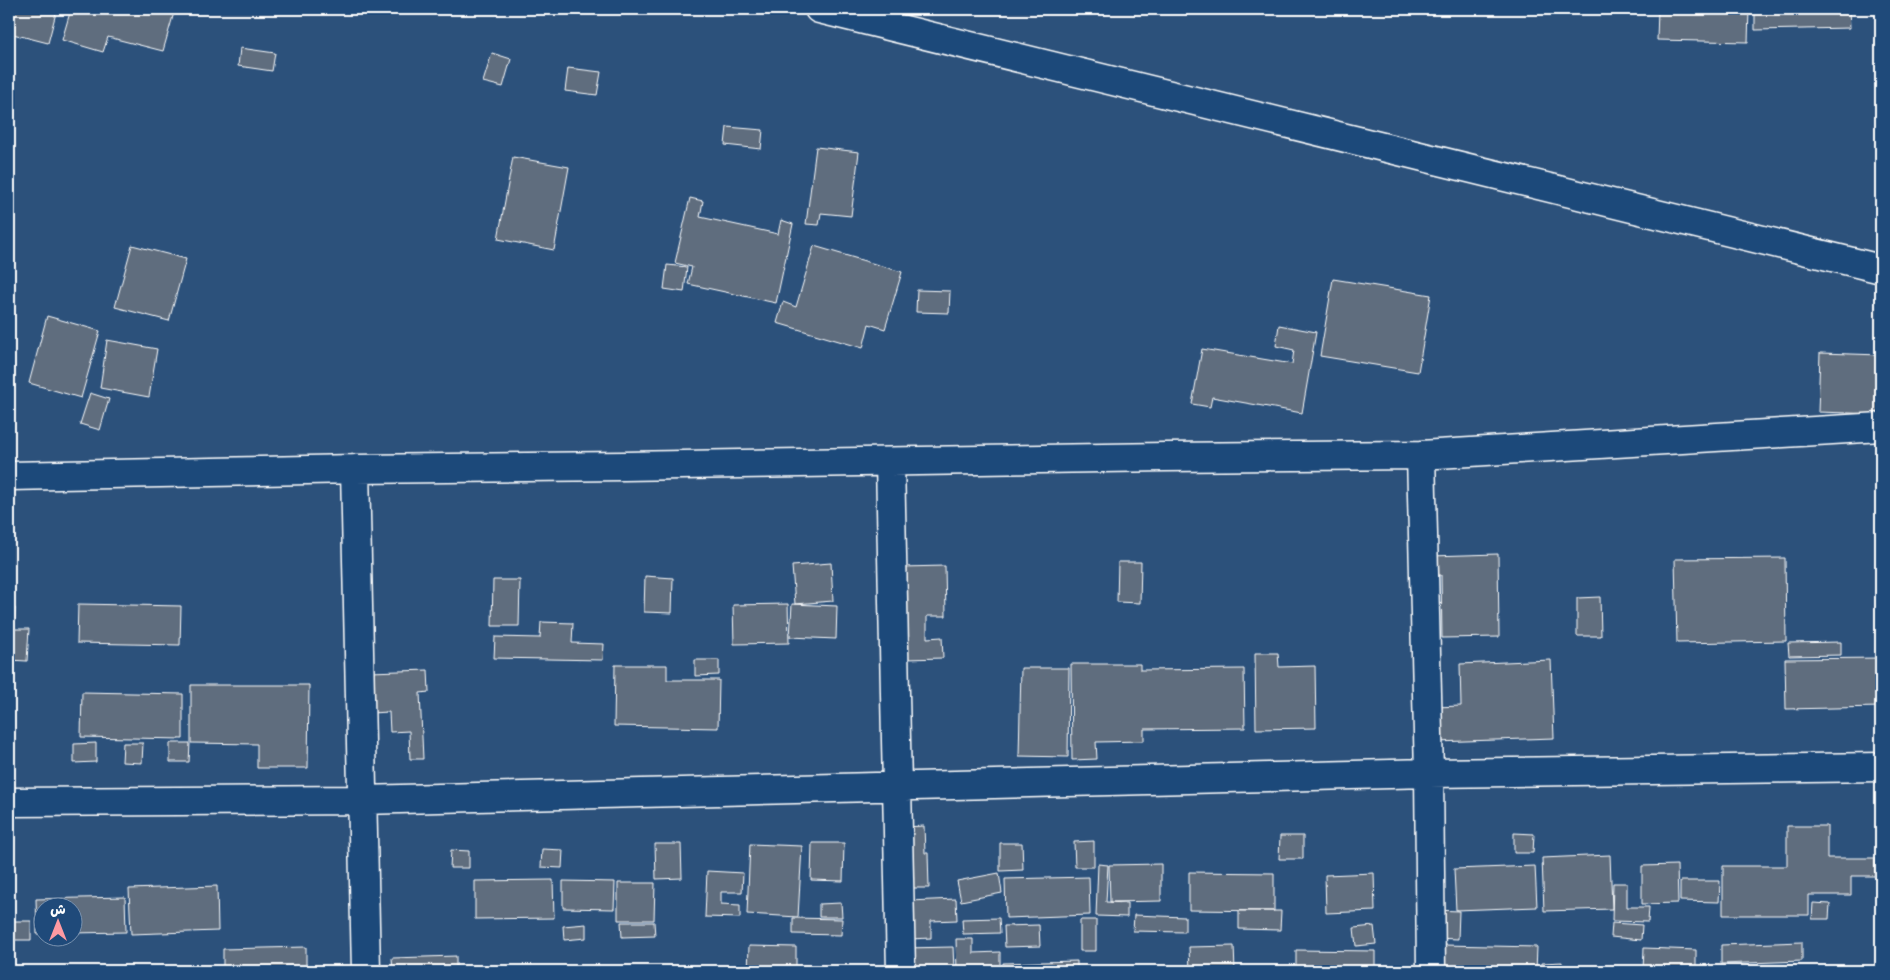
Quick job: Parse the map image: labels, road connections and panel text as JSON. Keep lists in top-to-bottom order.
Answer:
{
  "north": "top"
}
